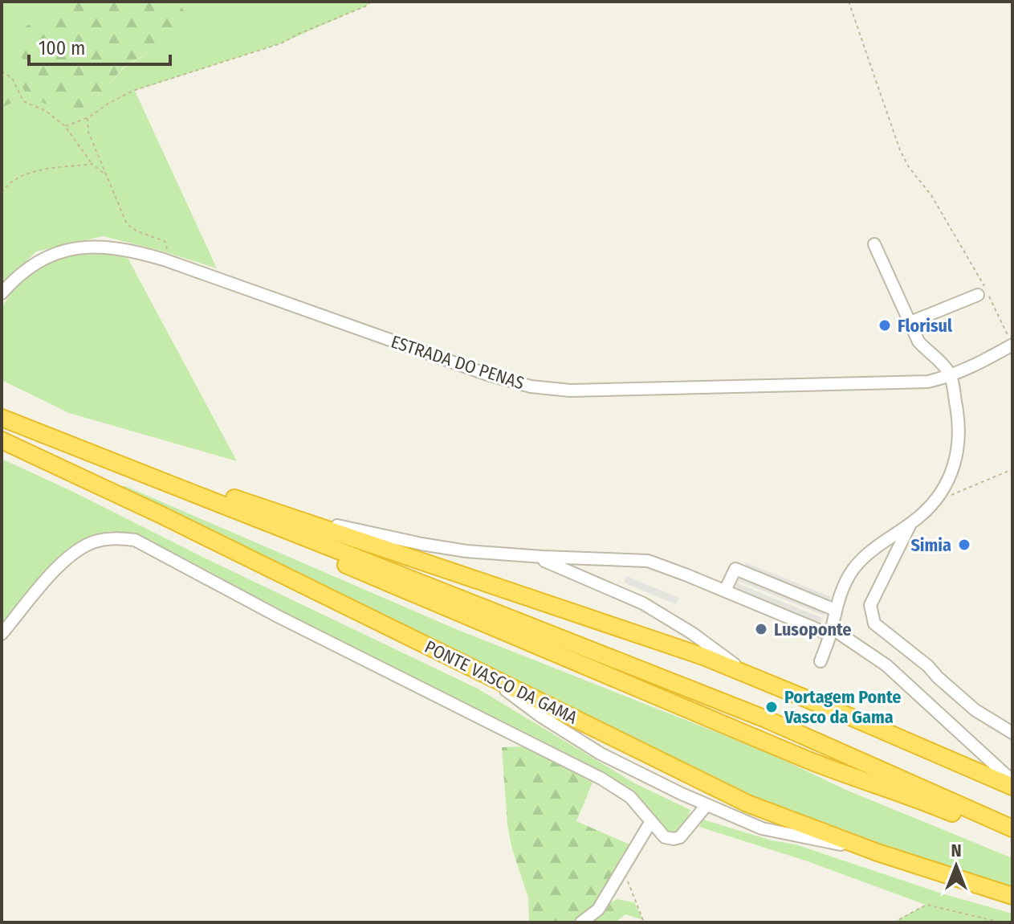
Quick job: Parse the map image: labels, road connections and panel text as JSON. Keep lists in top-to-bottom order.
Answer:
{
  "streets": {
    "highway": ["PONTE VASCO DA GAMA"],
    "street": ["ESTRADA DO PENAS"]
  },
  "places": [
    "Florisul",
    "Simia",
    "Lusoponte",
    "Portagem Ponte Vasco da Gama"
  ],
  "scale_bar": "100 m",
  "north": "top"
}
